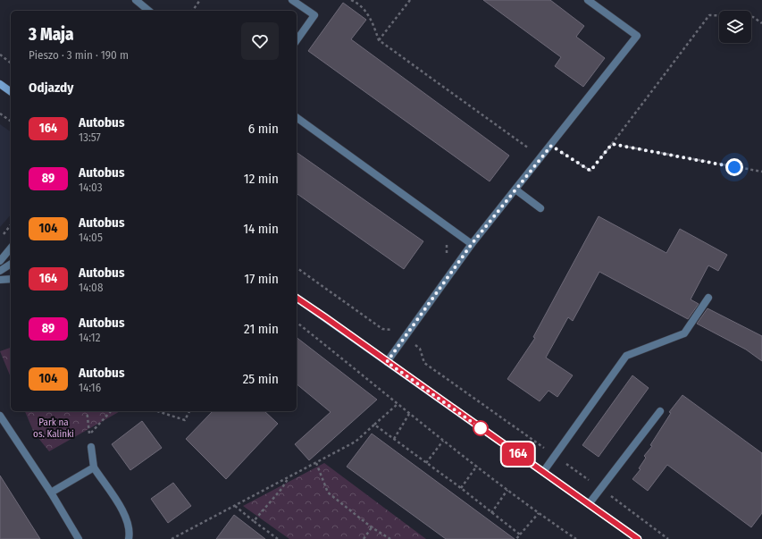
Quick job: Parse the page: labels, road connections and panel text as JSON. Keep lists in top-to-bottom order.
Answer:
{
  "parks": ["Park na os. Kalinki"],
  "lines": ["bus line 164"],
  "page": {
    "on_map": "164",
    "heading": [
      ["3 Maja", "Pieszo · 3 min · 190 m"],
      "Odjazdy"
    ],
    "list": [
      {
        "mark": "164",
        "name": "Autobus",
        "note": "13:57",
        "value": "6 min"
      },
      {
        "mark": "89",
        "name": "Autobus",
        "note": "14:03",
        "value": "12 min"
      },
      {
        "mark": "104",
        "name": "Autobus",
        "note": "14:05",
        "value": "14 min"
      },
      {
        "mark": "164",
        "name": "Autobus",
        "note": "14:08",
        "value": "17 min"
      },
      {
        "mark": "89",
        "name": "Autobus",
        "note": "14:12",
        "value": "21 min"
      },
      {
        "mark": "104",
        "name": "Autobus",
        "note": "14:16",
        "value": "25 min"
      }
    ]
  }
}
